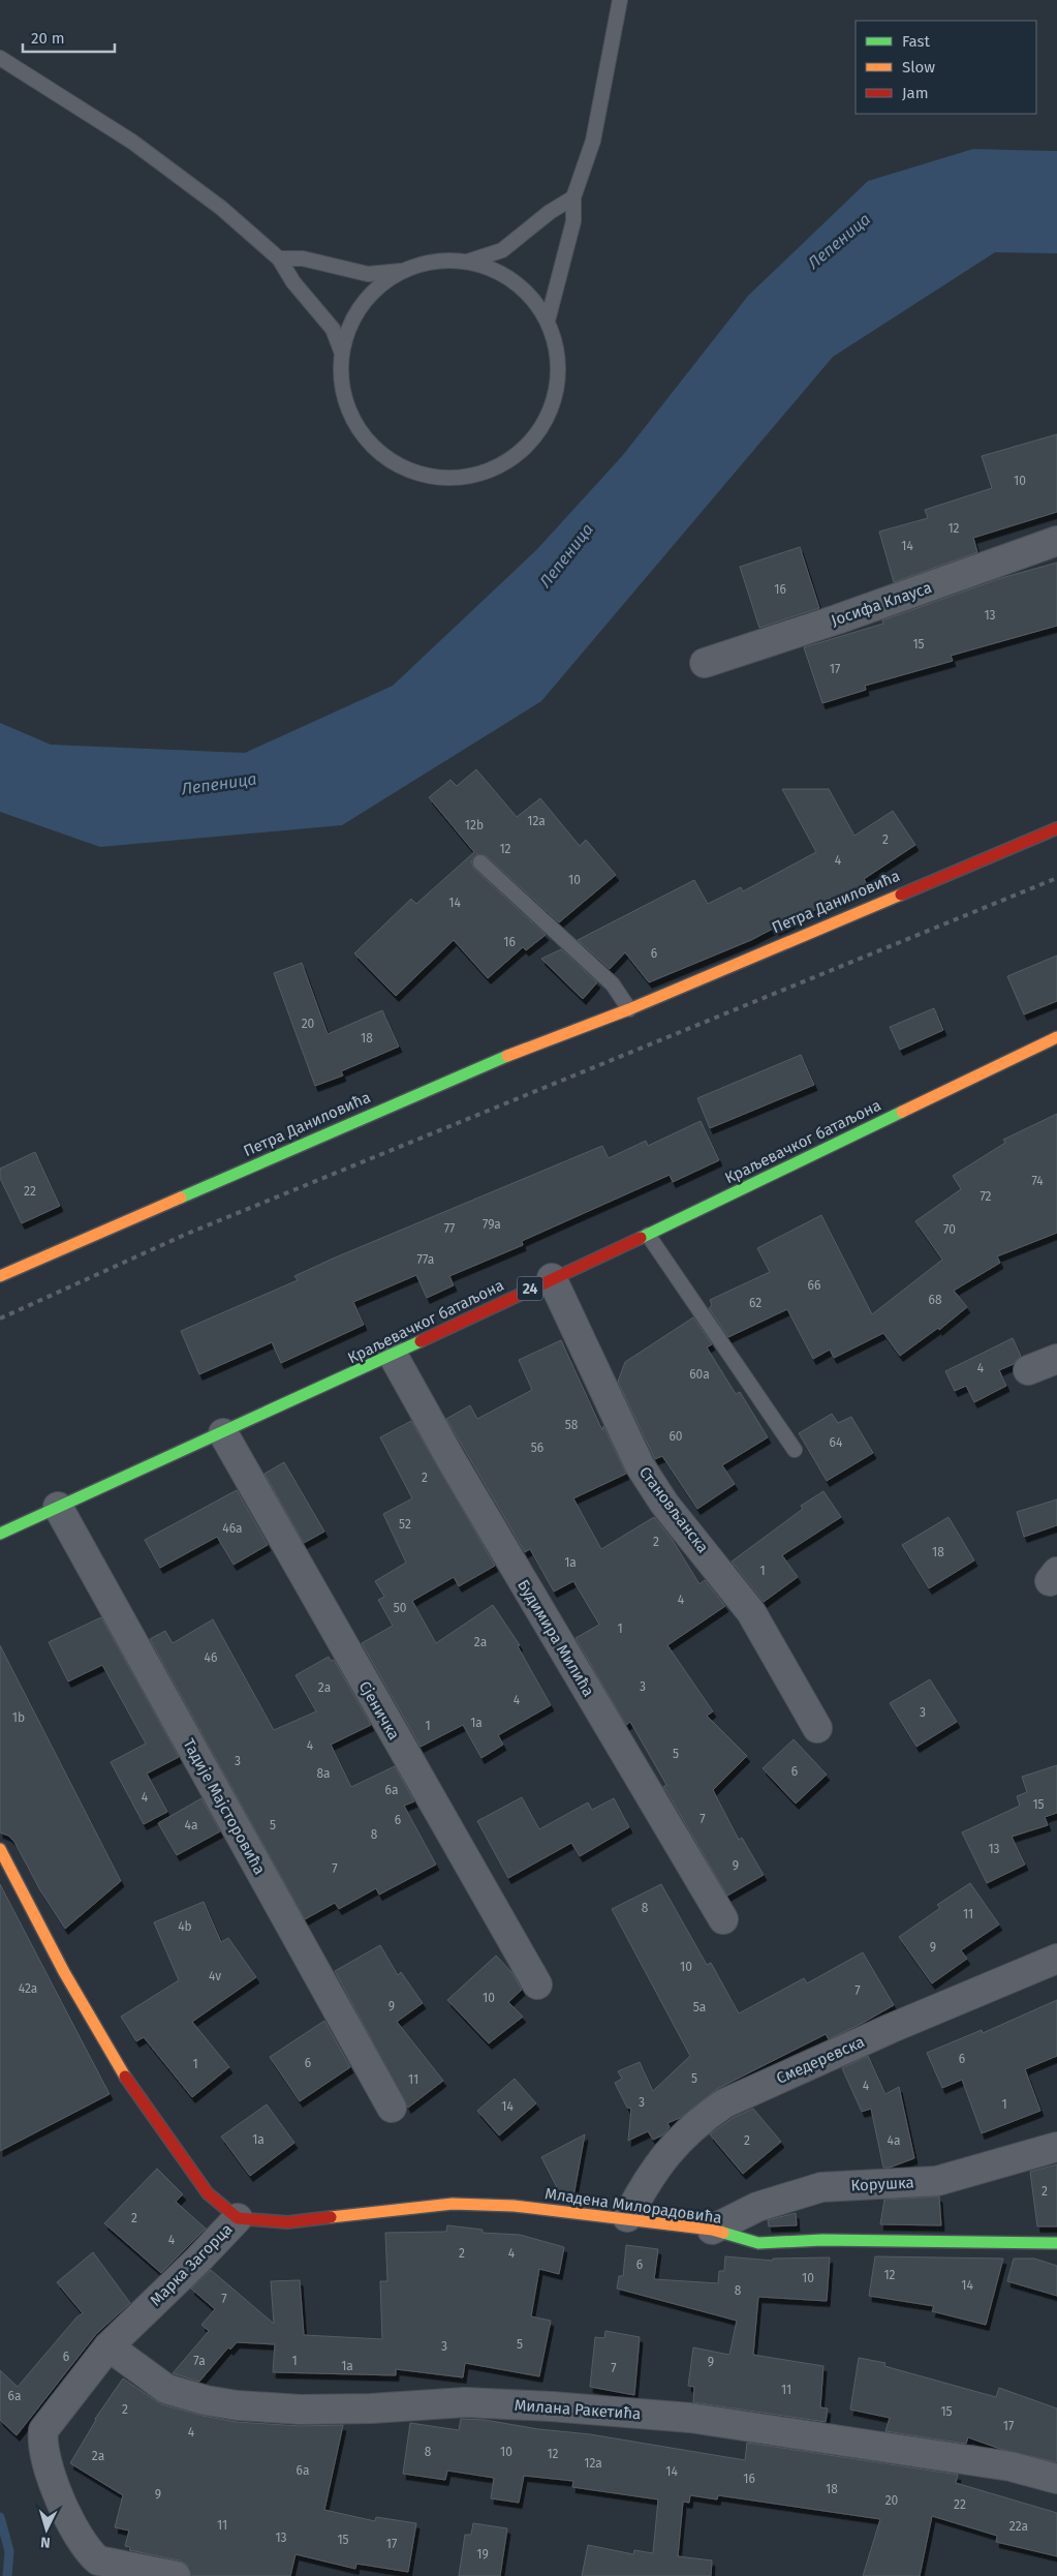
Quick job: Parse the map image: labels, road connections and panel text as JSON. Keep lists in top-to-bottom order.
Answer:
{
  "streets": {
    "street": [
      "Јосифа Клауса",
      "Петра Даниловића",
      "Краљевачког батаљона",
      "24",
      "Становљанска",
      "Будимира Милића",
      "Сјеничка",
      "Тадије Мајсторовића",
      "Смедеревска",
      "Корушка",
      "Младена Милорадовића",
      "Марка Загорца",
      "Милана Ракетића"
    ]
  },
  "crossings": [
    ["Краљевачког батаљона", "Становљанска"],
    ["Краљевачког батаљона", "Будимира Милића"],
    ["Краљевачког батаљона", "Сјеничка"],
    ["Краљевачког батаљона", "Тадије Мајсторовића"],
    ["Смедеревска", "Младена Милорадовића"],
    ["Корушка", "Младена Милорадовића"],
    ["Младена Милорадовића", "Марка Загорца"],
    ["Марка Загорца", "Милана Ракетића"]
  ],
  "water": ["Лепеница"],
  "house_numbers": [
    "10",
    "12",
    "14",
    "16",
    "13",
    "15",
    "17",
    "12a",
    "12b",
    "2",
    "12",
    "4",
    "10",
    "14",
    "16",
    "6",
    "20",
    "18",
    "74",
    "22",
    "72",
    "79a",
    "77",
    "70",
    "77a",
    "66",
    "68",
    "62",
    "4",
    "60a",
    "58",
    "60",
    "64",
    "56",
    "2",
    "52",
    "46a",
    "2",
    "18",
    "1a",
    "1",
    "4",
    "50",
    "1",
    "2a",
    "46",
    "3",
    "2a",
    "4",
    "3",
    "1b",
    "1a",
    "1",
    "4",
    "5",
    "3",
    "6",
    "8a",
    "6a",
    "4",
    "15",
    "7",
    "6",
    "4a",
    "5",
    "8",
    "13",
    "9",
    "7",
    "8",
    "11",
    "4b",
    "9",
    "10",
    "4v",
    "42a",
    "7",
    "10",
    "9",
    "5a",
    "6",
    "6",
    "1",
    "5",
    "11",
    "4",
    "3",
    "1",
    "14",
    "1a",
    "2",
    "4a",
    "2",
    "2",
    "4",
    "2",
    "4",
    "6",
    "12",
    "10",
    "14",
    "8",
    "7",
    "5",
    "3",
    "6",
    "7a",
    "1",
    "9",
    "1a",
    "7",
    "11",
    "6a",
    "2",
    "15",
    "17",
    "4",
    "8",
    "10",
    "12",
    "2a",
    "12a",
    "6a",
    "14",
    "16",
    "18",
    "9",
    "20",
    "22",
    "11",
    "22a",
    "13",
    "15",
    "17",
    "19"
  ],
  "legend": ["Fast", "Slow", "Jam"],
  "scale_bar": "20 m",
  "north": "bottom"
}
